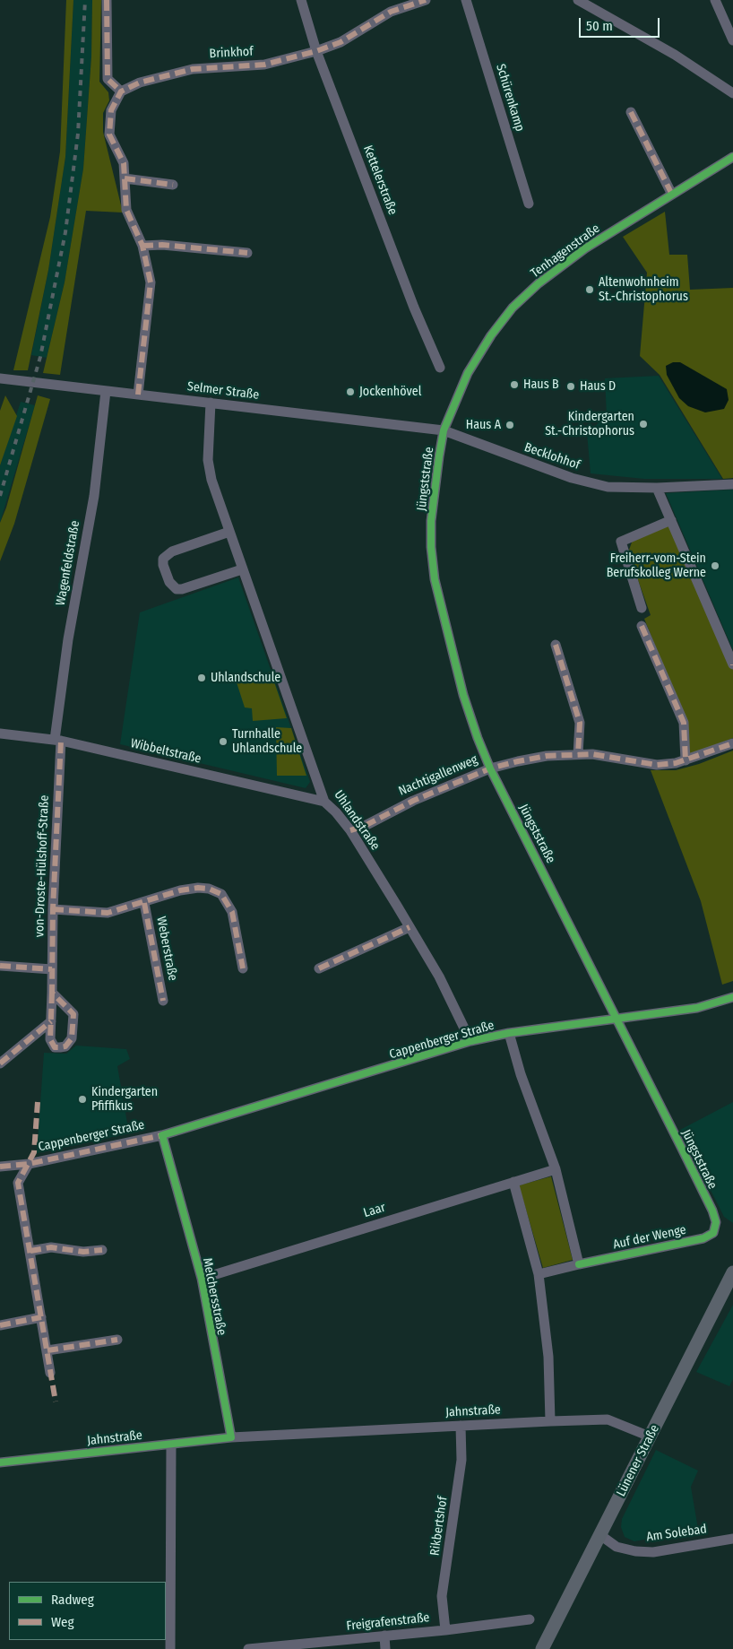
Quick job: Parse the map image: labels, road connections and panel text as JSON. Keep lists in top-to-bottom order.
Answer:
{
  "streets": {
    "main road": ["Lünener Straße"],
    "street": [
      "Brinkhof",
      "Schürenkamp",
      "Kettelerstraße",
      "Tenhagenstraße",
      "Selmer Straße",
      "Becklohhof",
      "Jüngststraße",
      "Wagenfeldstraße",
      "Wibbeltstraße",
      "Nachtigallenweg",
      "Uhlandstraße",
      "von-Droste-Hülshoff-Straße",
      "Weberstraße",
      "Cappenberger Straße",
      "Laar",
      "Auf der Wenge",
      "Melchersstraße",
      "Jahnstraße",
      "Rikbertshof",
      "Am Solebad",
      "Freigrafenstraße"
    ]
  },
  "crossings": [
    ["Brinkhof", "Kettelerstraße"],
    ["Tenhagenstraße", "Selmer Straße"],
    ["Tenhagenstraße", "Becklohhof"],
    ["Tenhagenstraße", "Jüngststraße"],
    ["Selmer Straße", "Becklohhof"],
    ["Selmer Straße", "Jüngststraße"],
    ["Selmer Straße", "Wagenfeldstraße"],
    ["Selmer Straße", "Uhlandstraße"],
    ["Becklohhof", "Jüngststraße"],
    ["Jüngststraße", "Nachtigallenweg"],
    ["Jüngststraße", "Cappenberger Straße"],
    ["Jüngststraße", "Auf der Wenge"],
    ["Wagenfeldstraße", "Wibbeltstraße"],
    ["Wagenfeldstraße", "von-Droste-Hülshoff-Straße"],
    ["Wibbeltstraße", "Uhlandstraße"],
    ["Wibbeltstraße", "von-Droste-Hülshoff-Straße"],
    ["Uhlandstraße", "Cappenberger Straße"],
    ["von-Droste-Hülshoff-Straße", "Weberstraße"],
    ["Cappenberger Straße", "Melchersstraße"],
    ["Laar", "Melchersstraße"],
    ["Melchersstraße", "Jahnstraße"],
    ["Jahnstraße", "Lünener Straße"],
    ["Jahnstraße", "Rikbertshof"],
    ["Lünener Straße", "Am Solebad"],
    ["Rikbertshof", "Freigrafenstraße"]
  ],
  "places": [
    "Altenwohnheim St.-Christophorus",
    "Haus B",
    "Haus D",
    "Jockenhövel",
    "Kindergarten St.-Christophorus",
    "Haus A",
    "Freiherr-vom-Stein Berufskolleg Werne",
    "Uhlandschule",
    "Turnhalle Uhlandschule",
    "Kindergarten Pfiffikus"
  ],
  "legend": ["Radweg", "Weg"],
  "scale_bar": "50 m"
}
